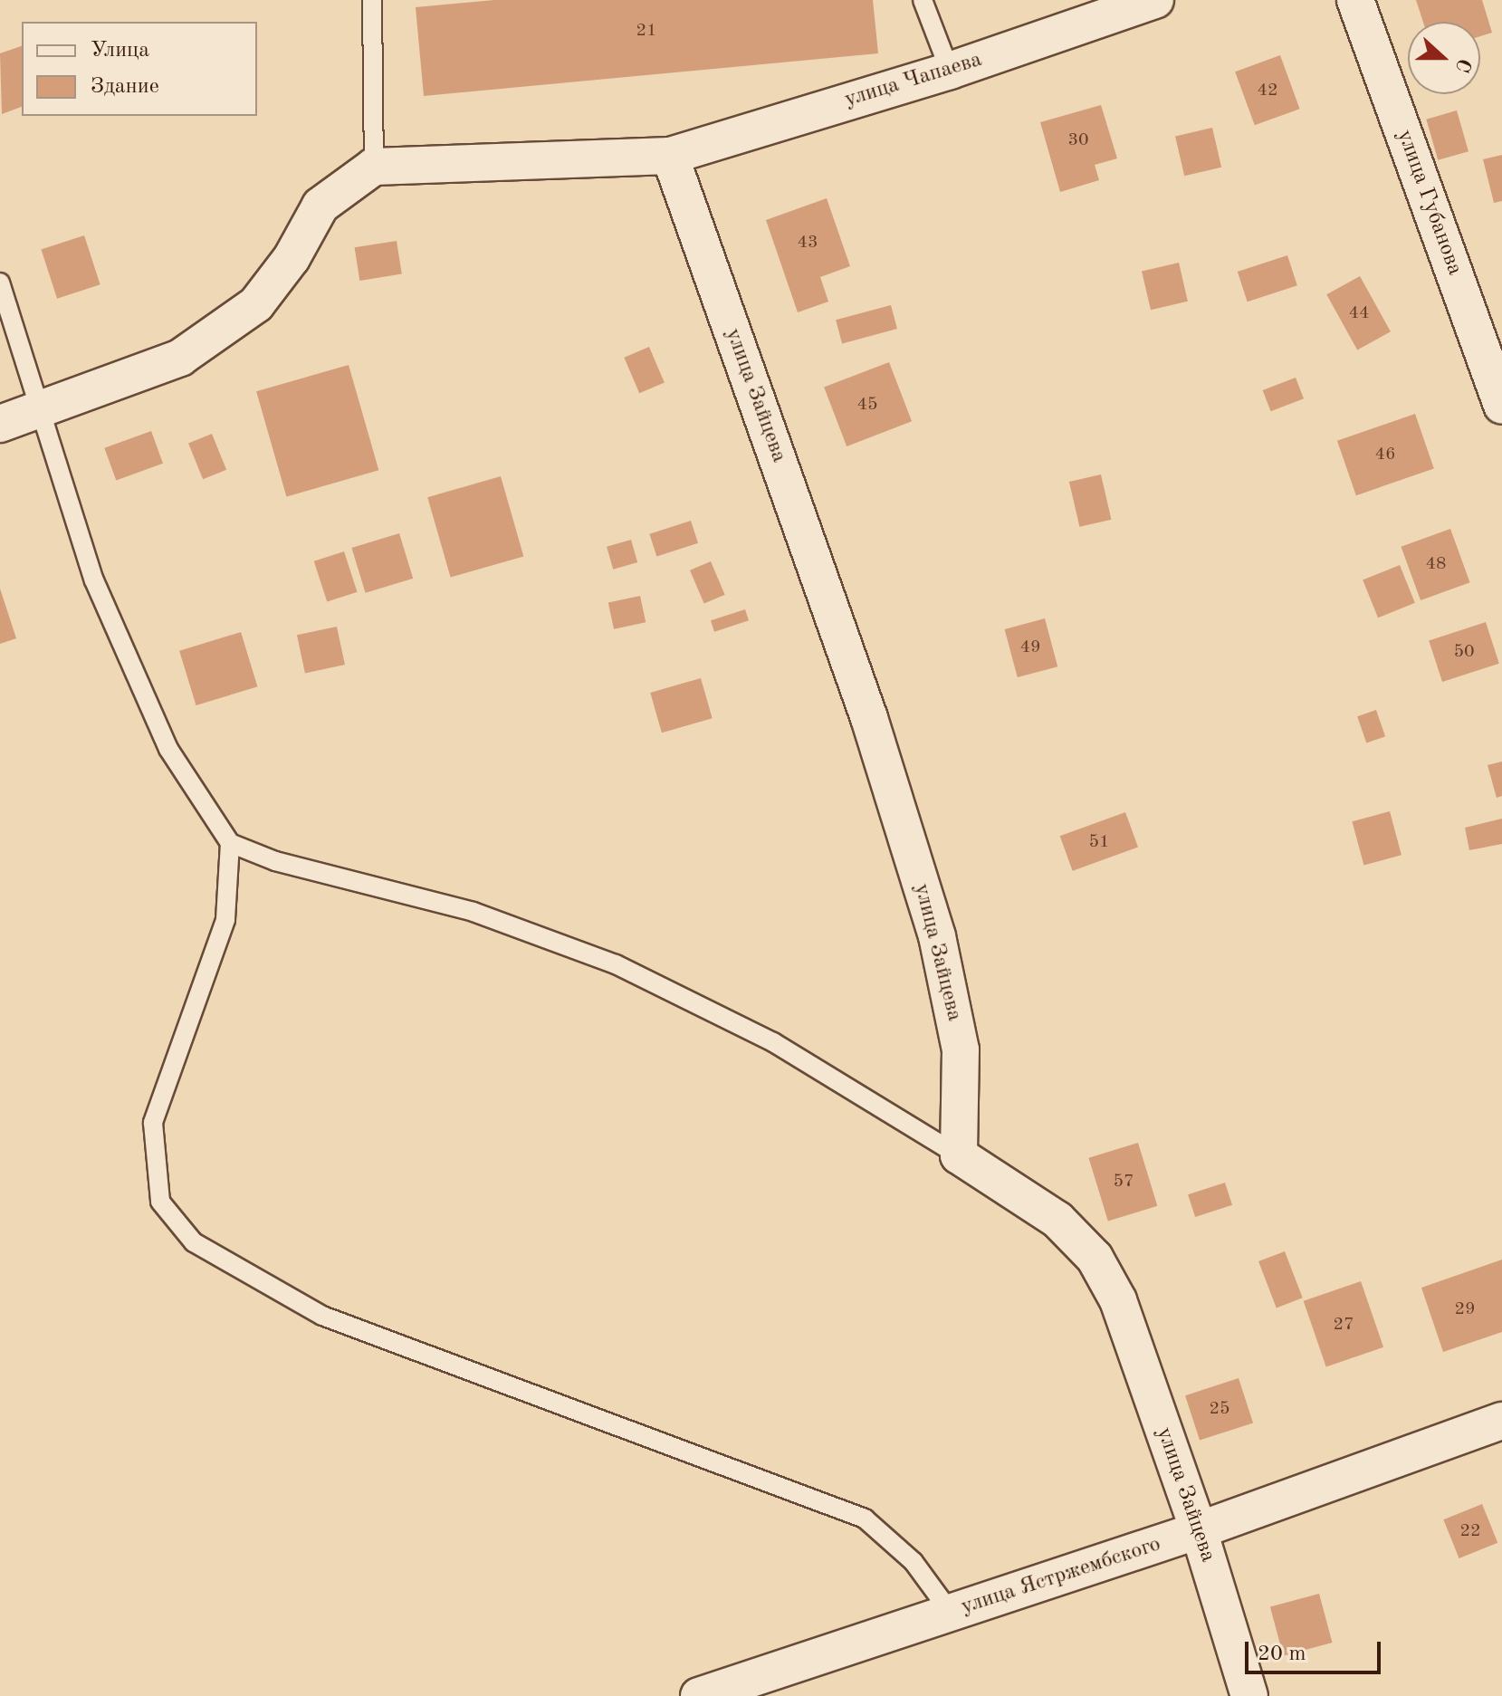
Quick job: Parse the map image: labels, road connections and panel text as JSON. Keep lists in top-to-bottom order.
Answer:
{
  "streets": {
    "street": [
      "улица Чапаева",
      "улица Губанова",
      "улица Зайцева",
      "улица Ястржембского"
    ]
  },
  "crossings": [
    ["улица Чапаева", "улица Зайцева"],
    ["улица Зайцева", "улица Ястржембского"]
  ],
  "house_numbers": [
    "21",
    "42",
    "30",
    "43",
    "44",
    "45",
    "46",
    "48",
    "49",
    "50",
    "51",
    "57",
    "29",
    "27",
    "25",
    "22"
  ],
  "legend": ["Улица", "Здание"],
  "scale_bar": "20 m",
  "north": "right"
}
